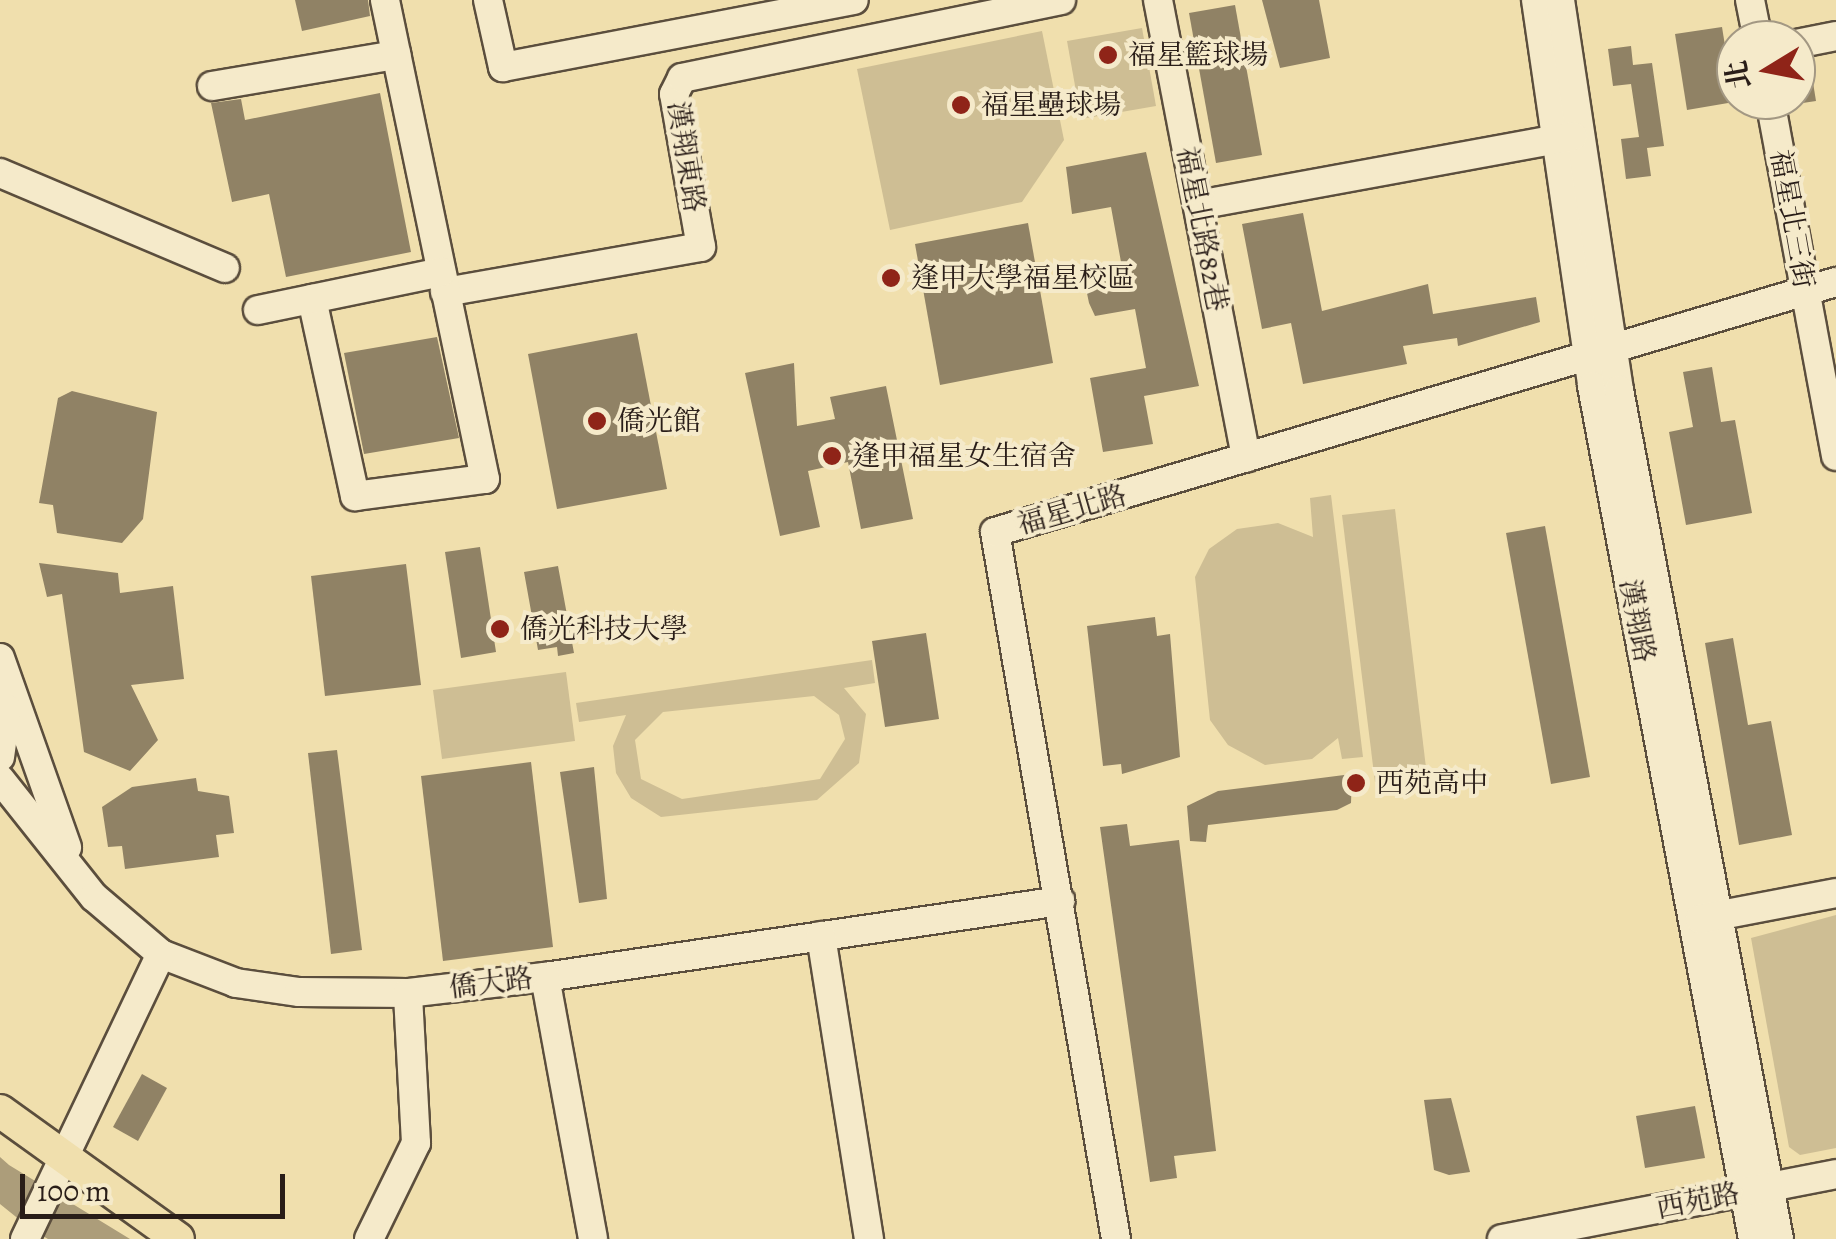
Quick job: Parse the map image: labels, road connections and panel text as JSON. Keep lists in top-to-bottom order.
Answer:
{
  "streets": {
    "street": [
      "漢翔東路",
      "福星北三街",
      "福星北路82巷",
      "福星北路",
      "漢翔路",
      "僑大路",
      "西苑路"
    ]
  },
  "crossings": [
    ["福星北三街", "福星北路"],
    ["福星北路82巷", "福星北路"],
    ["福星北路", "漢翔路"],
    ["福星北路", "僑大路"],
    ["漢翔路", "西苑路"]
  ],
  "places": [
    "福星籃球場",
    "福星壘球場",
    "逢甲大學福星校區",
    "僑光館",
    "逢甲福星女生宿舍",
    "僑光科技大學",
    "西苑高中"
  ],
  "scale_bar": "100 m",
  "north": "left"
}
